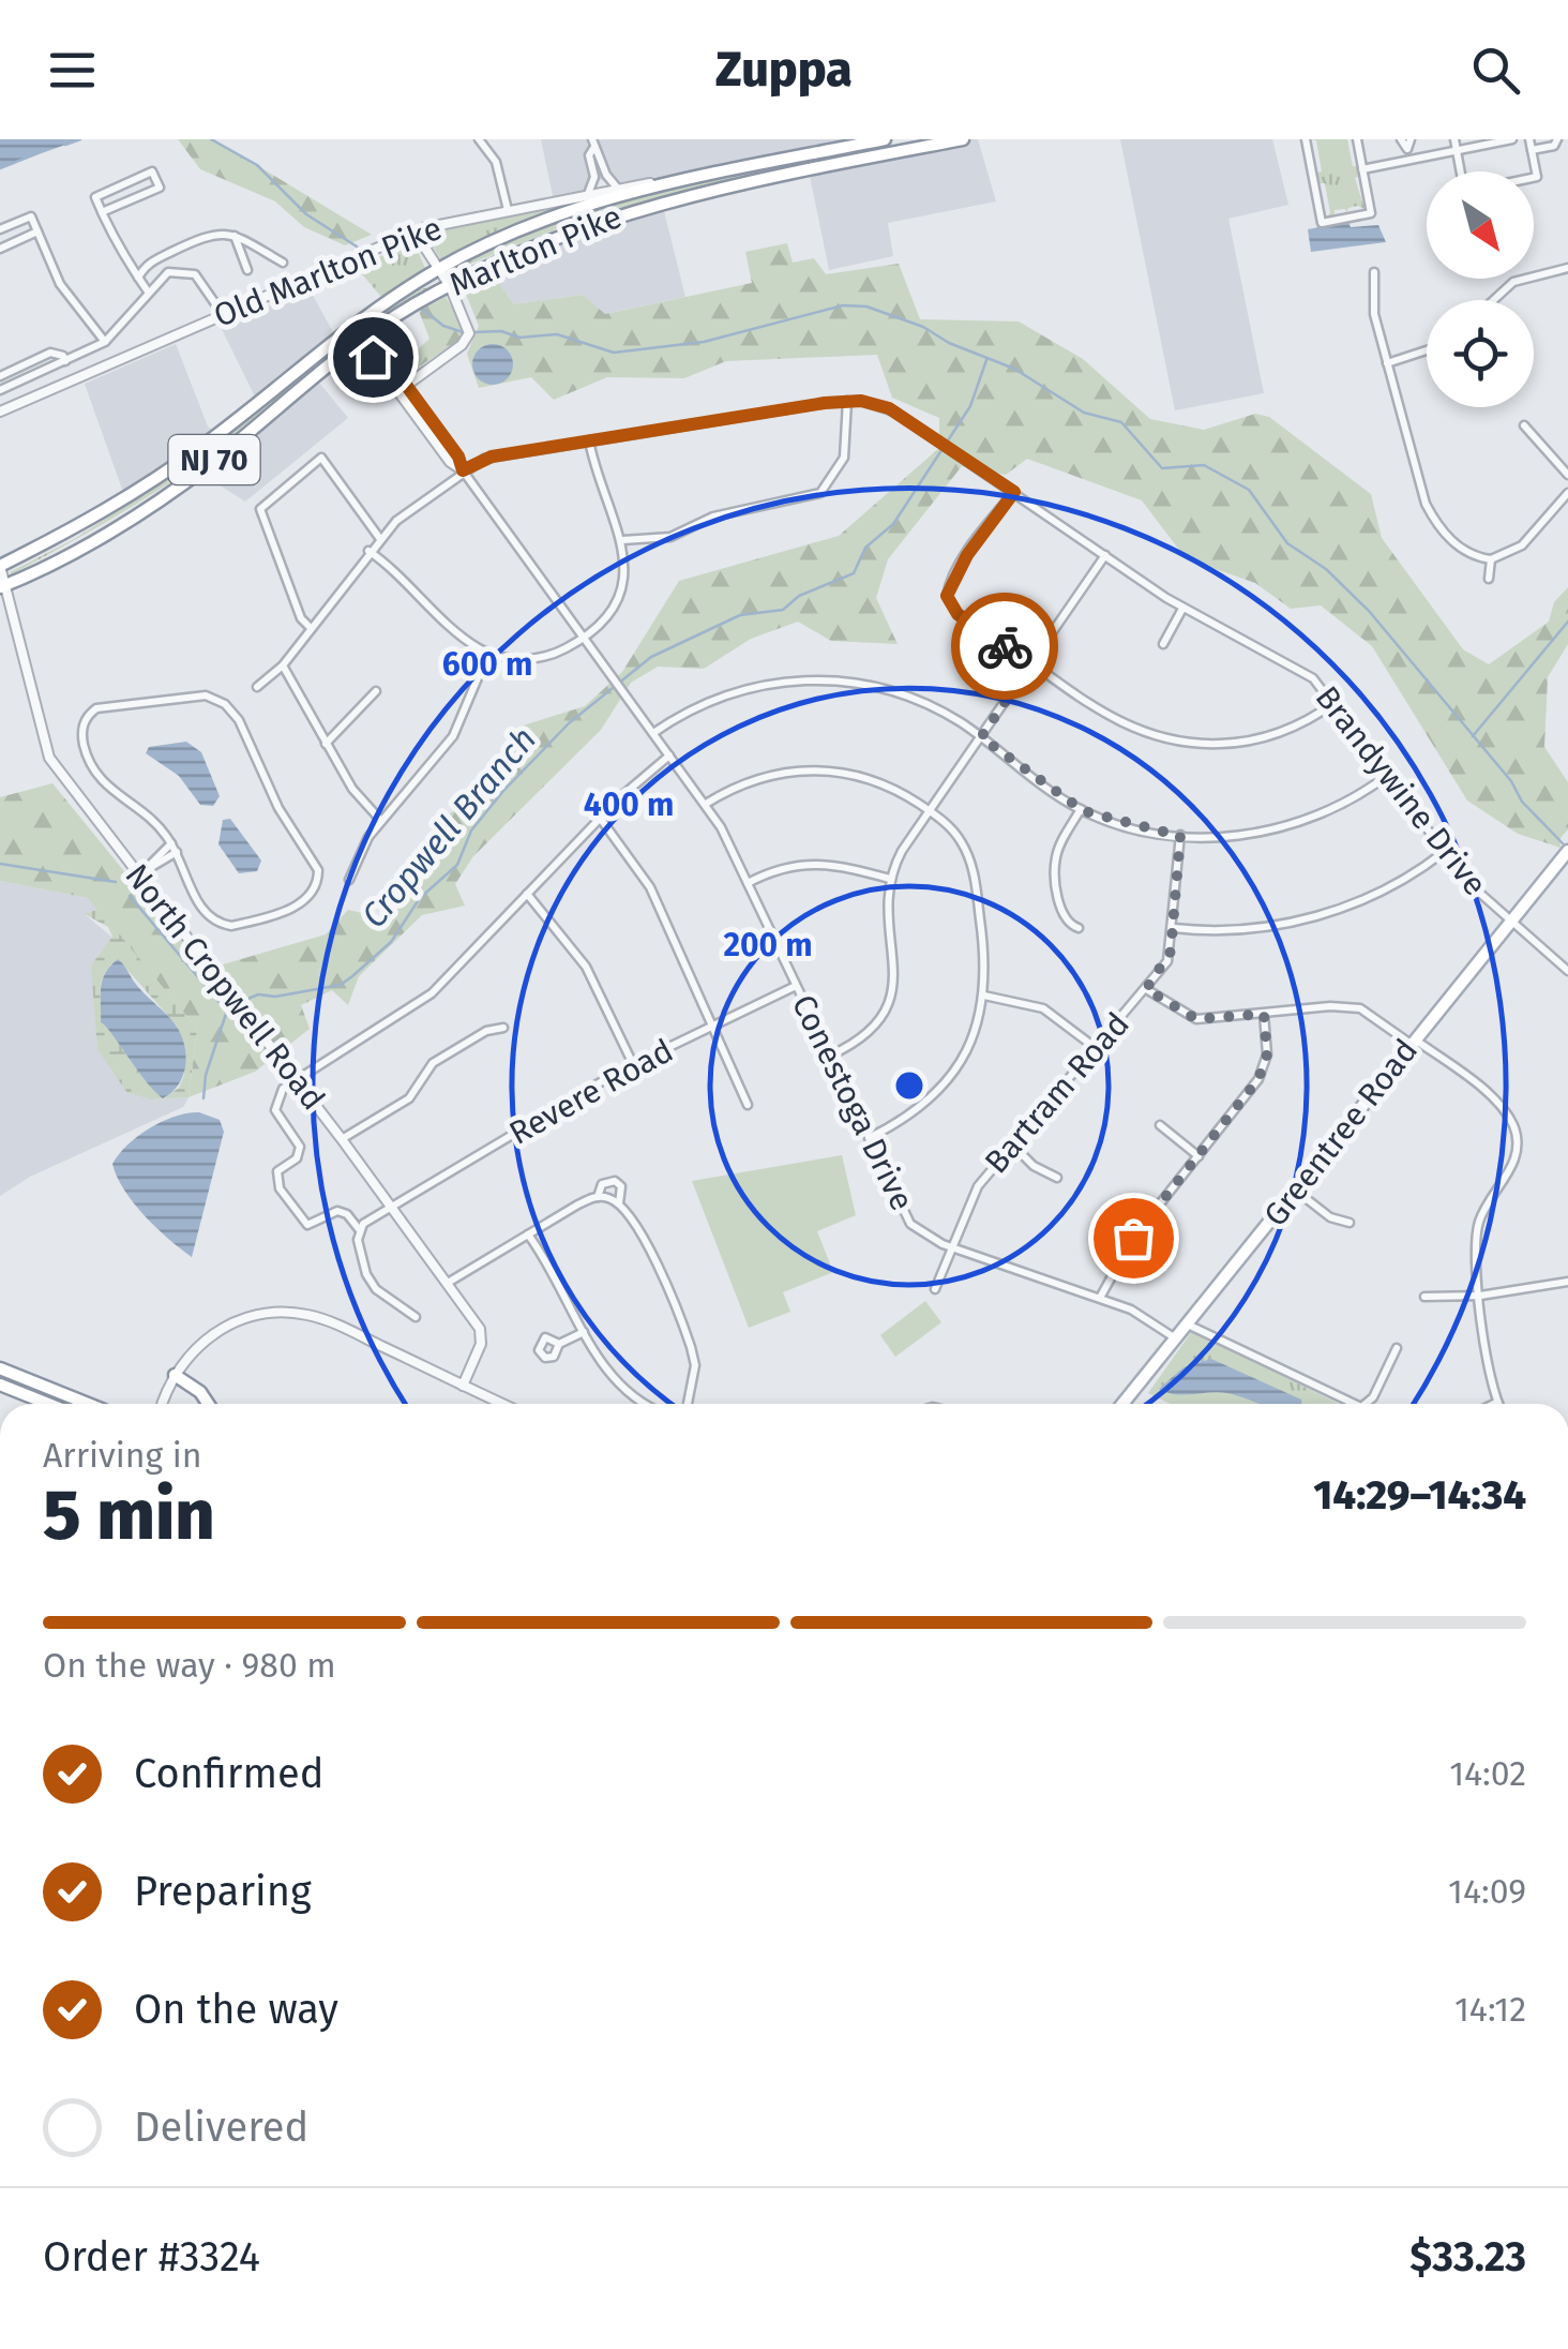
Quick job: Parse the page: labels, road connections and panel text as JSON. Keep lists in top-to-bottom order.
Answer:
{
  "streets": {
    "main road": ["Marlton Pike", "NJ 70", "Greentree Road"],
    "street": [
      "Old Marlton Pike",
      "Brandywine Drive",
      "North Cropwell Road",
      "Revere Road",
      "Bartram Road",
      "Conestoga Drive"
    ]
  },
  "crossings": [
    ["Marlton Pike", "Old Marlton Pike"],
    ["Marlton Pike", "North Cropwell Road"],
    ["Marlton Pike", "Conestoga Drive"],
    ["Brandywine Drive", "Conestoga Drive"],
    ["Brandywine Drive", "Greentree Road"],
    ["North Cropwell Road", "Revere Road"],
    ["Revere Road", "Conestoga Drive"],
    ["Bartram Road", "Conestoga Drive"],
    ["Conestoga Drive", "Greentree Road"]
  ],
  "water": ["Cropwell Branch"],
  "north": "bottom right",
  "page": {
    "header": "Zuppa",
    "heading": ["5 min", "Arriving in", "14:29–14:34"],
    "panel": ["Order #3324", "$33.23"],
    "bar": "On the way · 980 m",
    "list": [
      ["Confirmed", "14:02"],
      ["Preparing", "14:09"],
      ["On the way", "14:12"],
      "Delivered"
    ]
  },
  "rings": ["600 m", "400 m", "200 m"]
}
